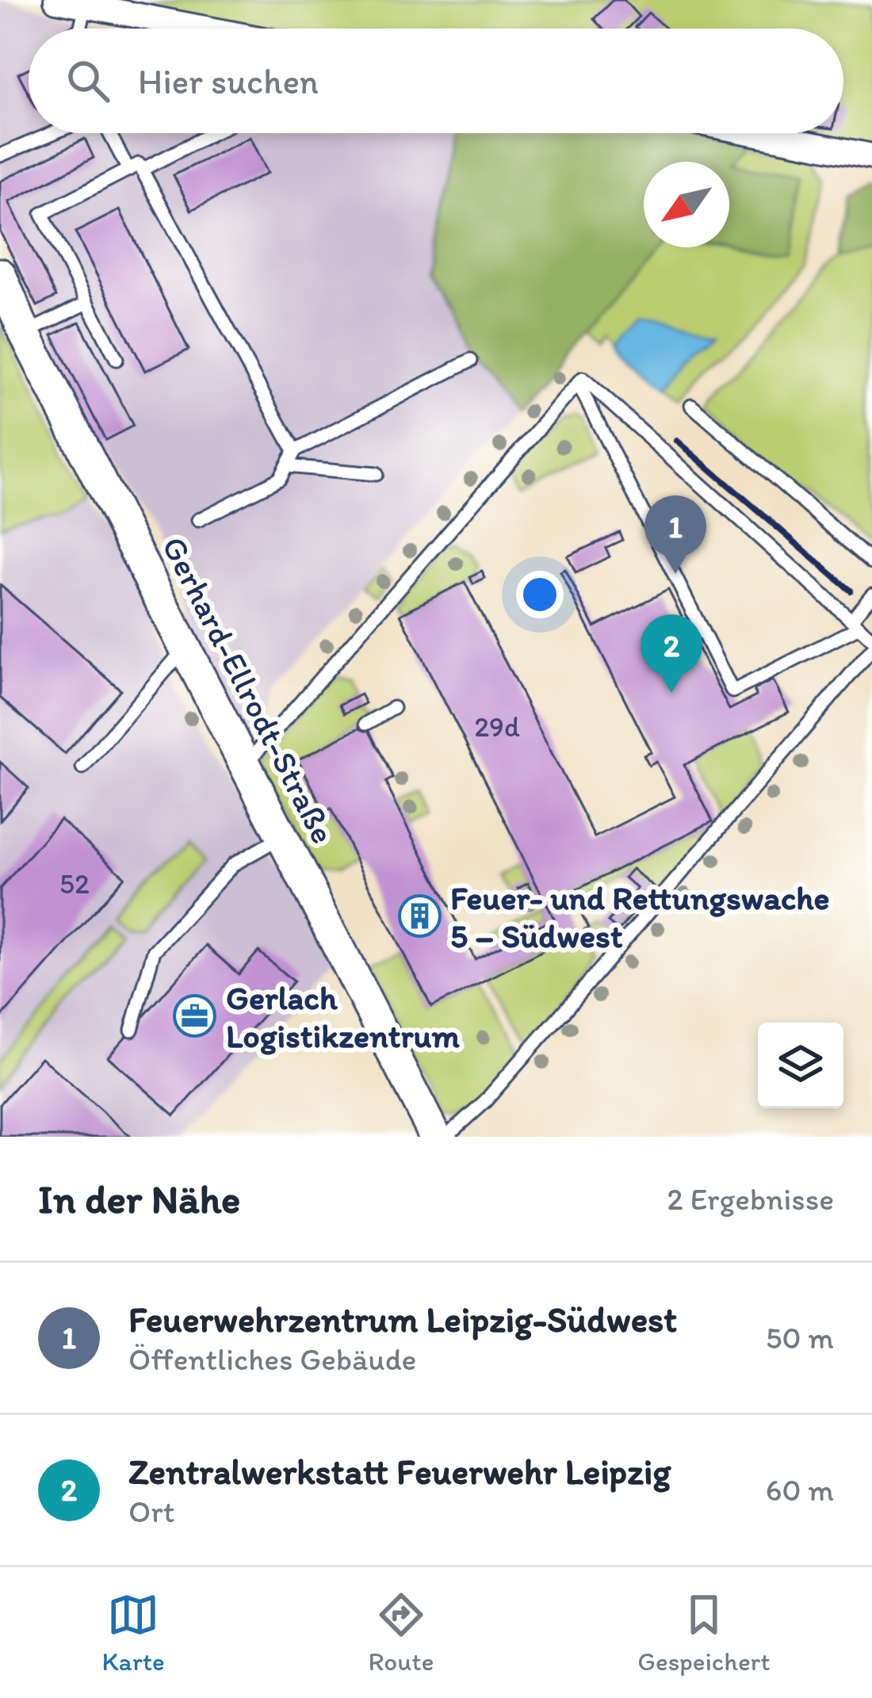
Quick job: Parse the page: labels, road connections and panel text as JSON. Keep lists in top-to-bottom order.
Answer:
{
  "streets": {
    "main road": ["Gerhard-Ellrodt-Straße"]
  },
  "places": {
    "building": ["Feuer- und Rettungswache 5 – Südwest"],
    "office": ["Gerlach Logistikzentrum"]
  },
  "house_numbers": ["29d", "52"],
  "north": "bottom left",
  "page": {
    "search": "Hier suchen",
    "pins": ["1", "2"],
    "heading": ["In der Nähe", "2 Ergebnisse"],
    "list": [
      {
        "mark": "1",
        "name": "Feuerwehrzentrum Leipzig-Südwest",
        "note": "Öffentliches Gebäude",
        "value": "50 m"
      },
      {
        "mark": "2",
        "name": "Zentralwerkstatt Feuerwehr Leipzig",
        "note": "Ort",
        "value": "60 m"
      }
    ],
    "nav": ["Karte", "Route", "Gespeichert"]
  }
}
